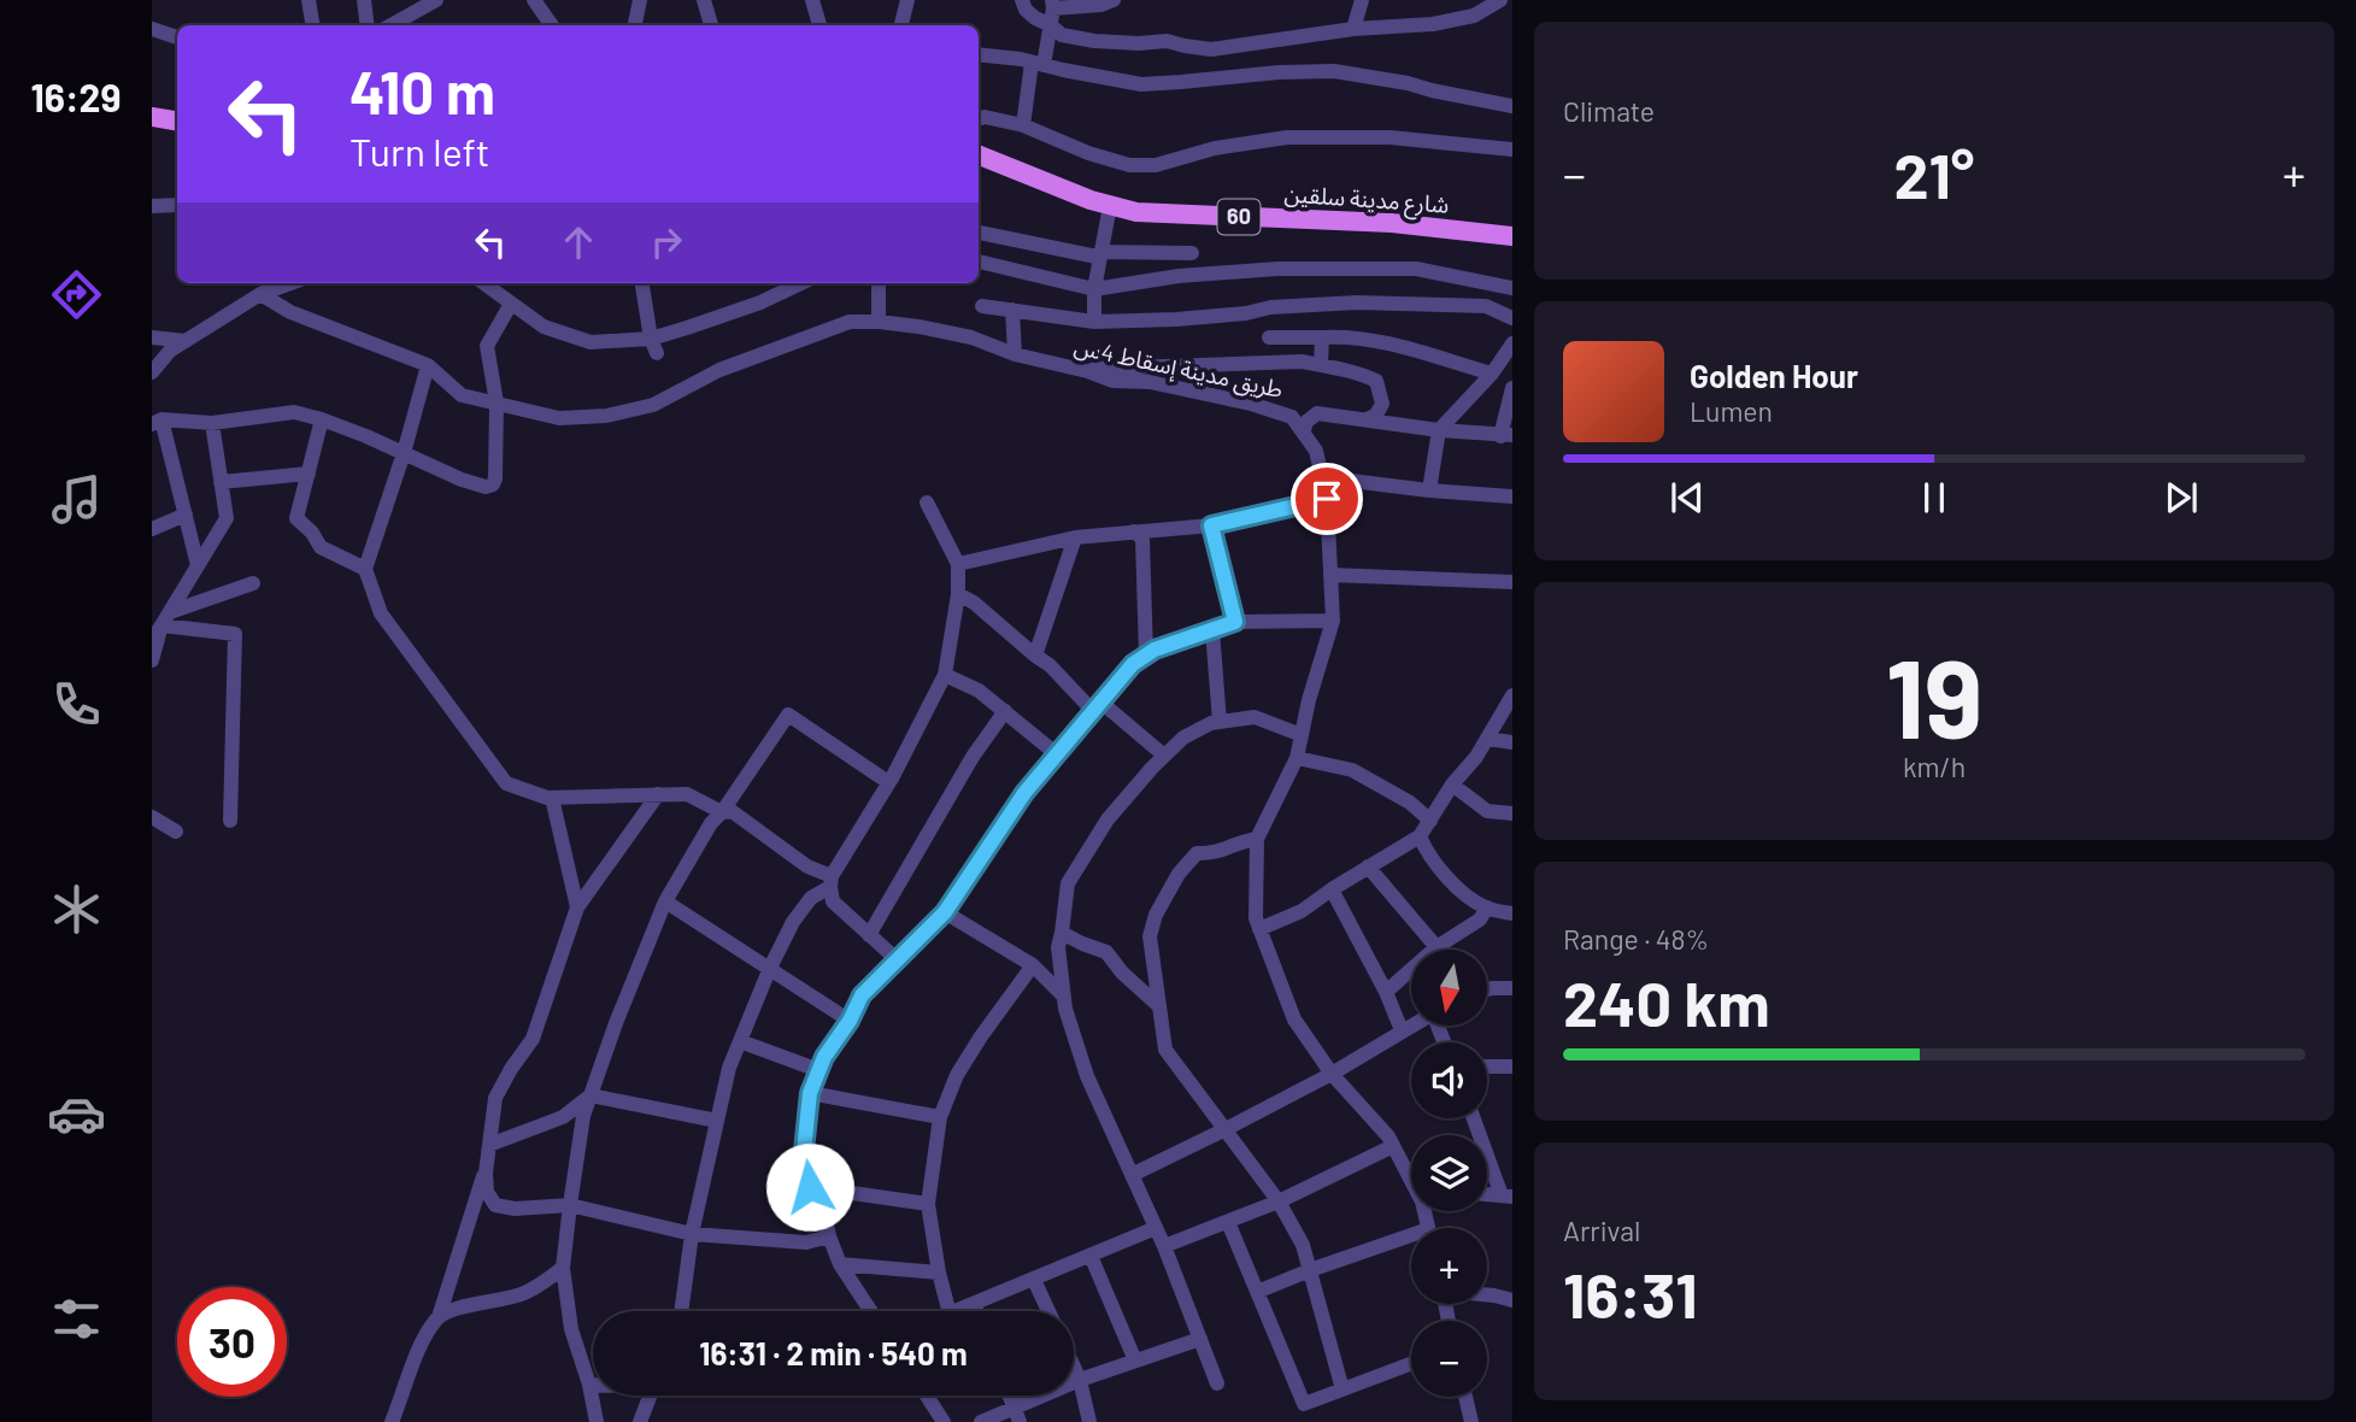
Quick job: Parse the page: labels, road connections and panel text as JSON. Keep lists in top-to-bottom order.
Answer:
{
  "streets": {
    "main road": ["شارع مدينة سلقين", "60"],
    "street": ["طريق مدينة إسقاط 4س"]
  },
  "north": "bottom",
  "page": {
    "tabs": "16:29",
    "tile": [
      "Climate",
      ["19", "km/h"],
      ["Range · 48%", "240 km"],
      ["Arrival", "16:31"]
    ],
    "turn": ["410 m", "Turn left"],
    "heat": ["−", "21°", "+"],
    "song": ["Golden Hour", "Lumen"],
    "map_buttons": ["+", "−"],
    "limit": "30",
    "trip": "16:31 · 2 min · 540 m"
  }
}
